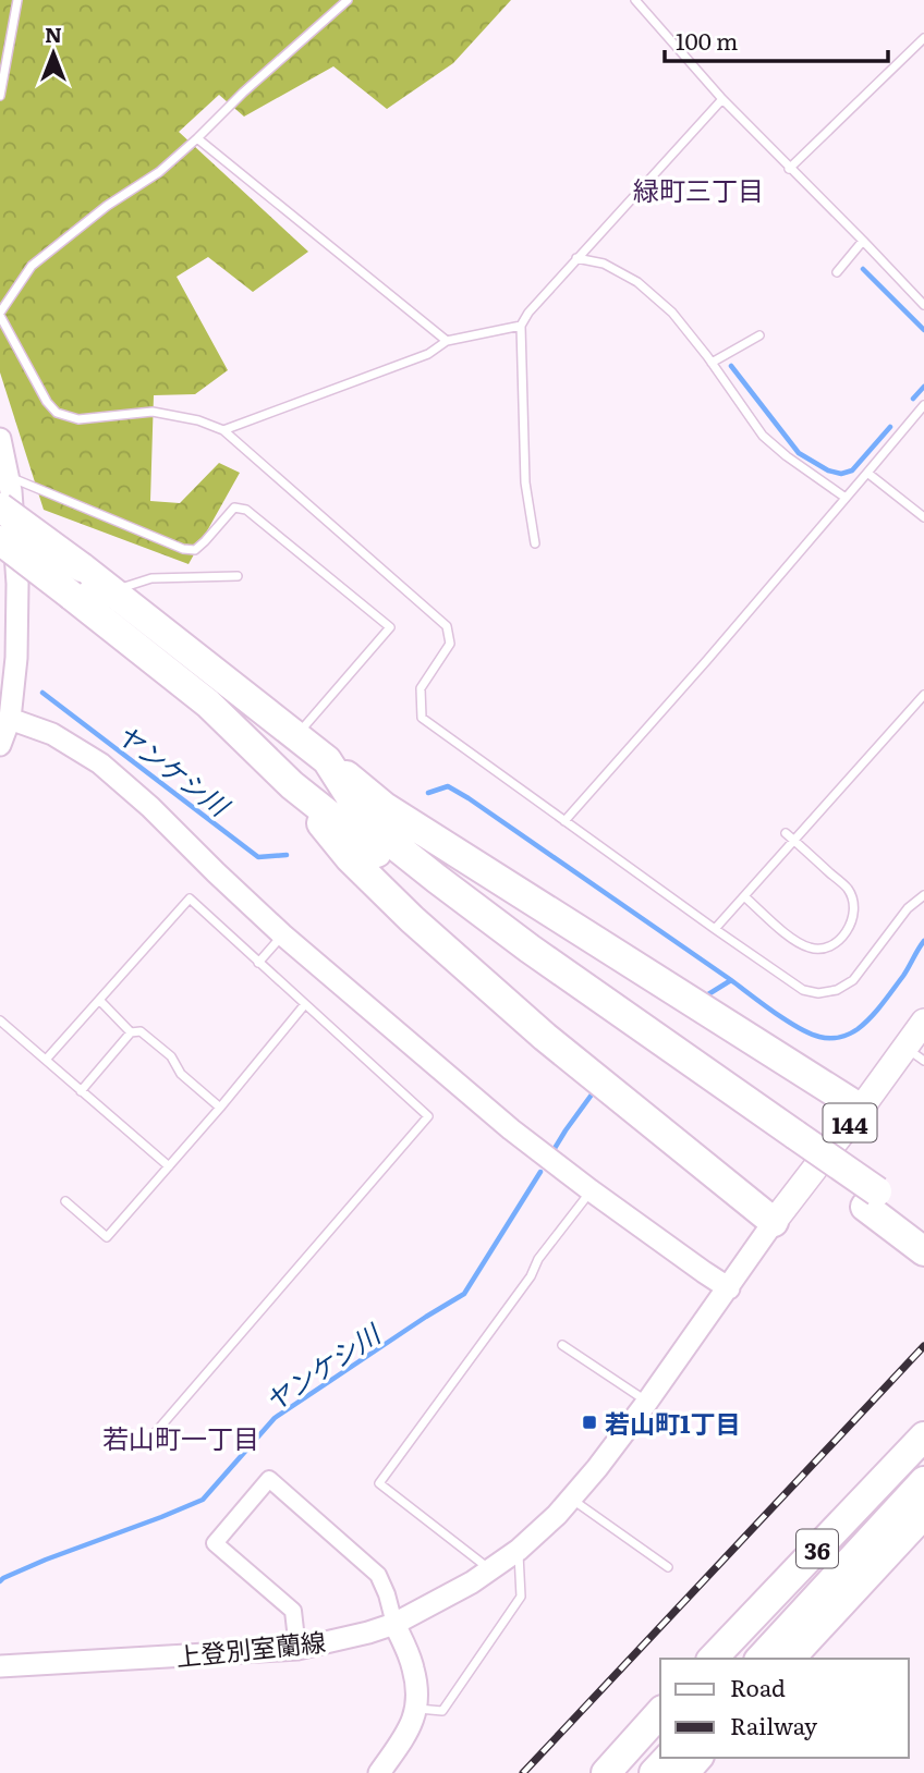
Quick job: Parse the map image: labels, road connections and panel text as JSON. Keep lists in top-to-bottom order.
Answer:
{
  "streets": {
    "highway": ["36"],
    "main road": ["144", "上登別室蘭線"]
  },
  "crossings": [
    ["144", "上登別室蘭線"]
  ],
  "districts": ["緑町三丁目", "若山町一丁目"],
  "water": ["ヤンケシ川"],
  "places": {
    "transit": ["若山町1丁目"]
  },
  "legend": ["Road", "Railway"],
  "scale_bar": "100 m",
  "north": "top"
}
